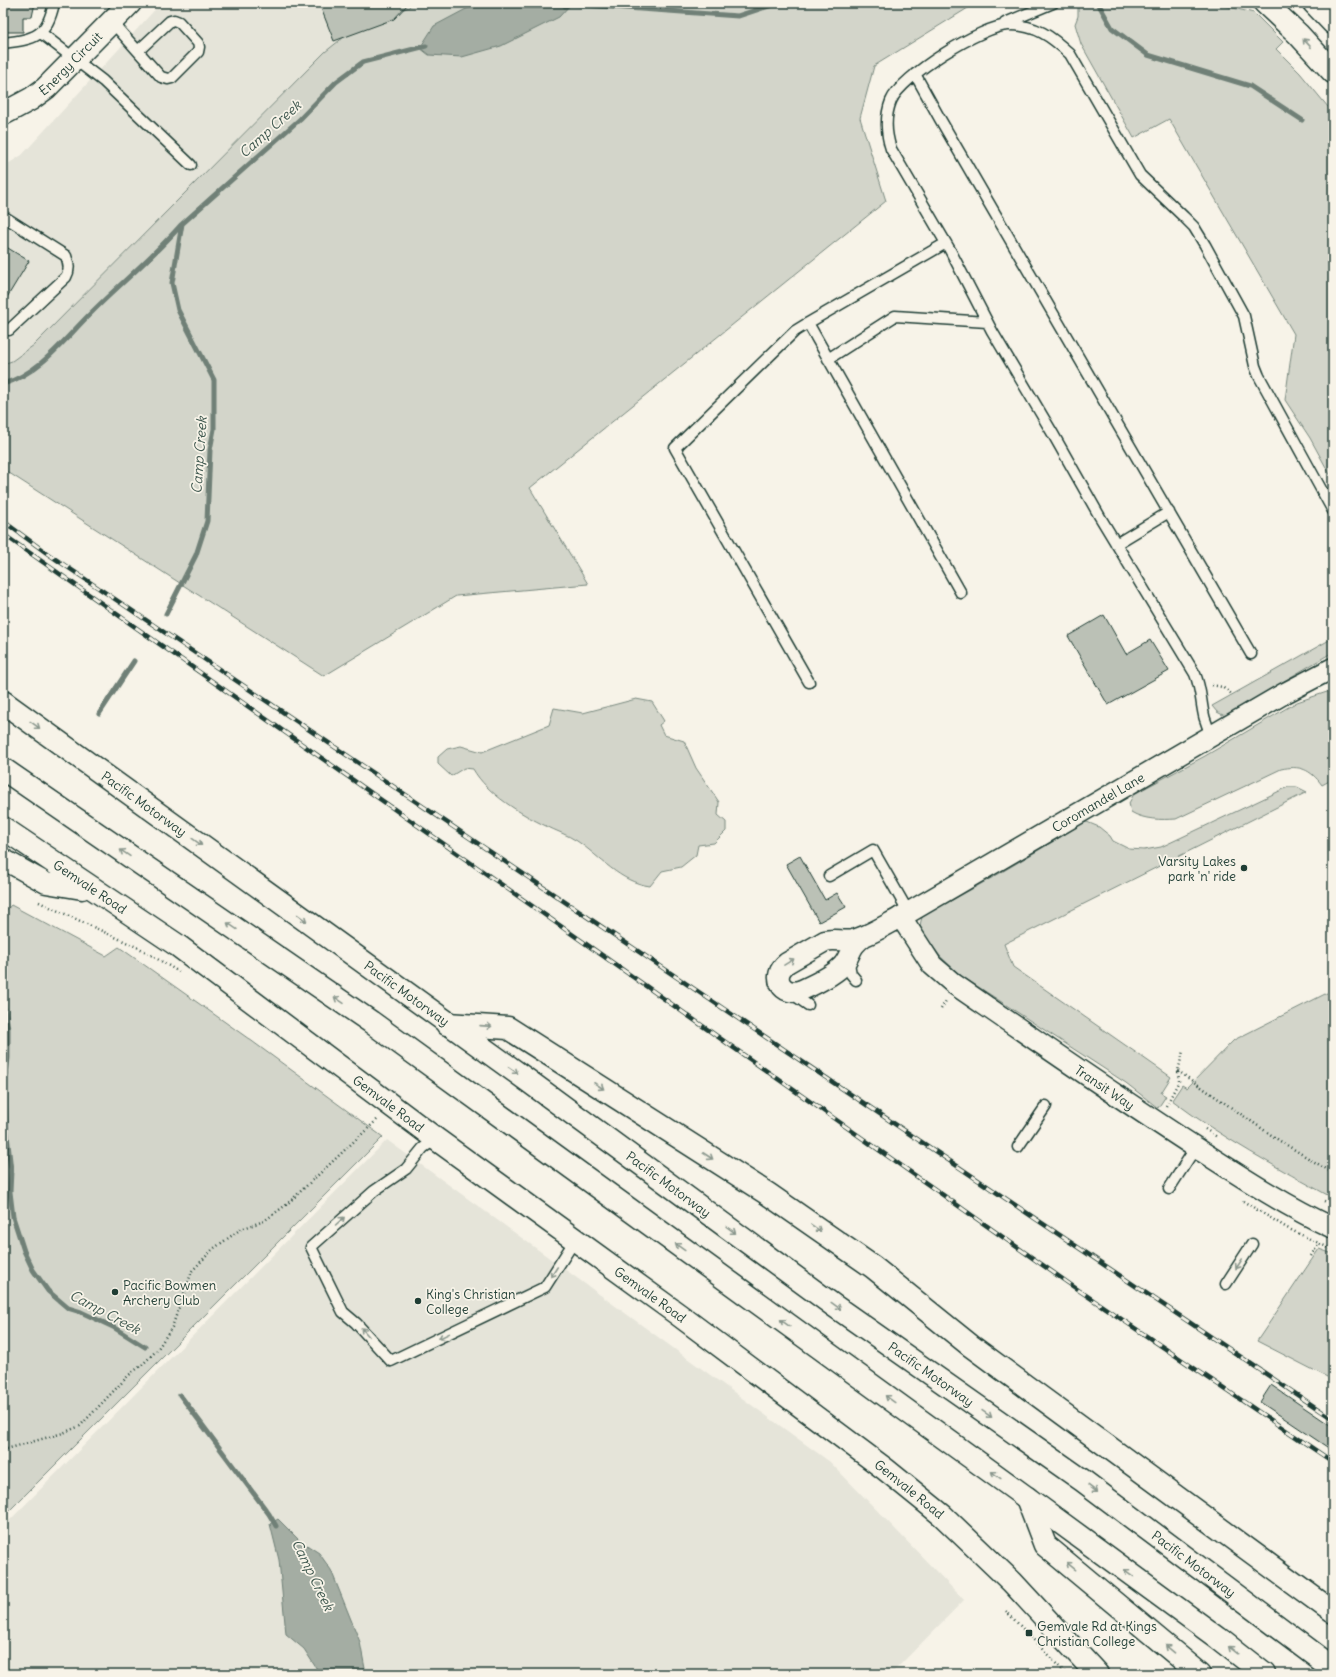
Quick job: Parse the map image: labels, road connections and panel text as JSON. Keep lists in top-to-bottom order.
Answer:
{
  "streets": {
    "main road": ["Energy Circuit", "Pacific Motorway", "Gemvale Road"],
    "street": ["Coromandel Lane", "Transit Way"]
  },
  "crossings": [
    ["Coromandel Lane", "Transit Way"]
  ],
  "water": ["Camp Creek"],
  "places": {
    "other": ["Varsity Lakes park 'n' ride", "Pacific Bowmen Archery Club", "King's Christian College"],
    "transit": ["Gemvale Rd at Kings Christian College"]
  }
}
